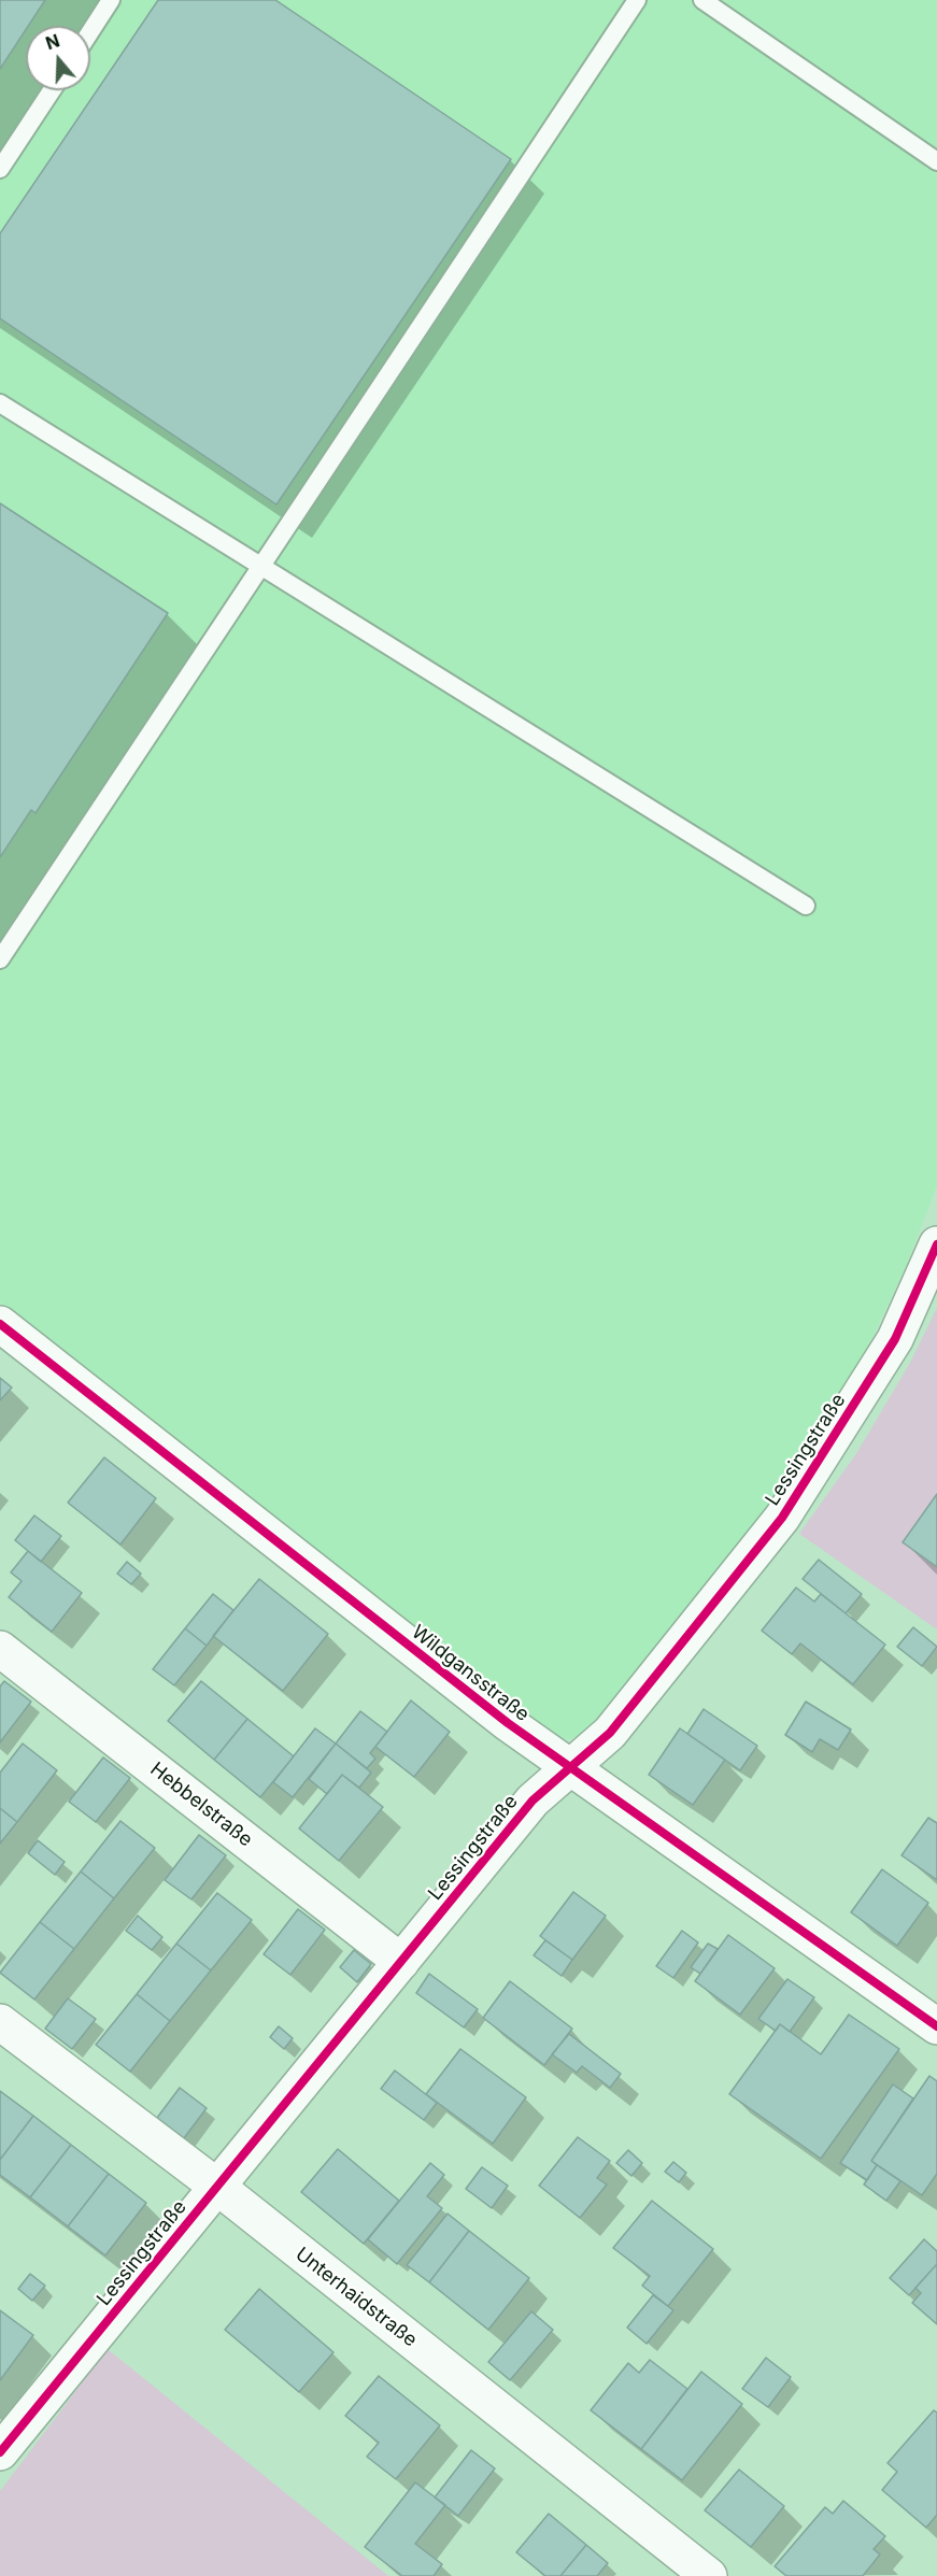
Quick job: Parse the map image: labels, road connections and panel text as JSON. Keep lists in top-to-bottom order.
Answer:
{
  "streets": {
    "street": [
      "Lessingstraße",
      "Wildgansstraße",
      "Hebbelstraße",
      "Unterhaidstraße"
    ]
  },
  "crossings": [
    ["Lessingstraße", "Wildgansstraße"],
    ["Lessingstraße", "Hebbelstraße"],
    ["Lessingstraße", "Unterhaidstraße"]
  ],
  "north": "top"
}
